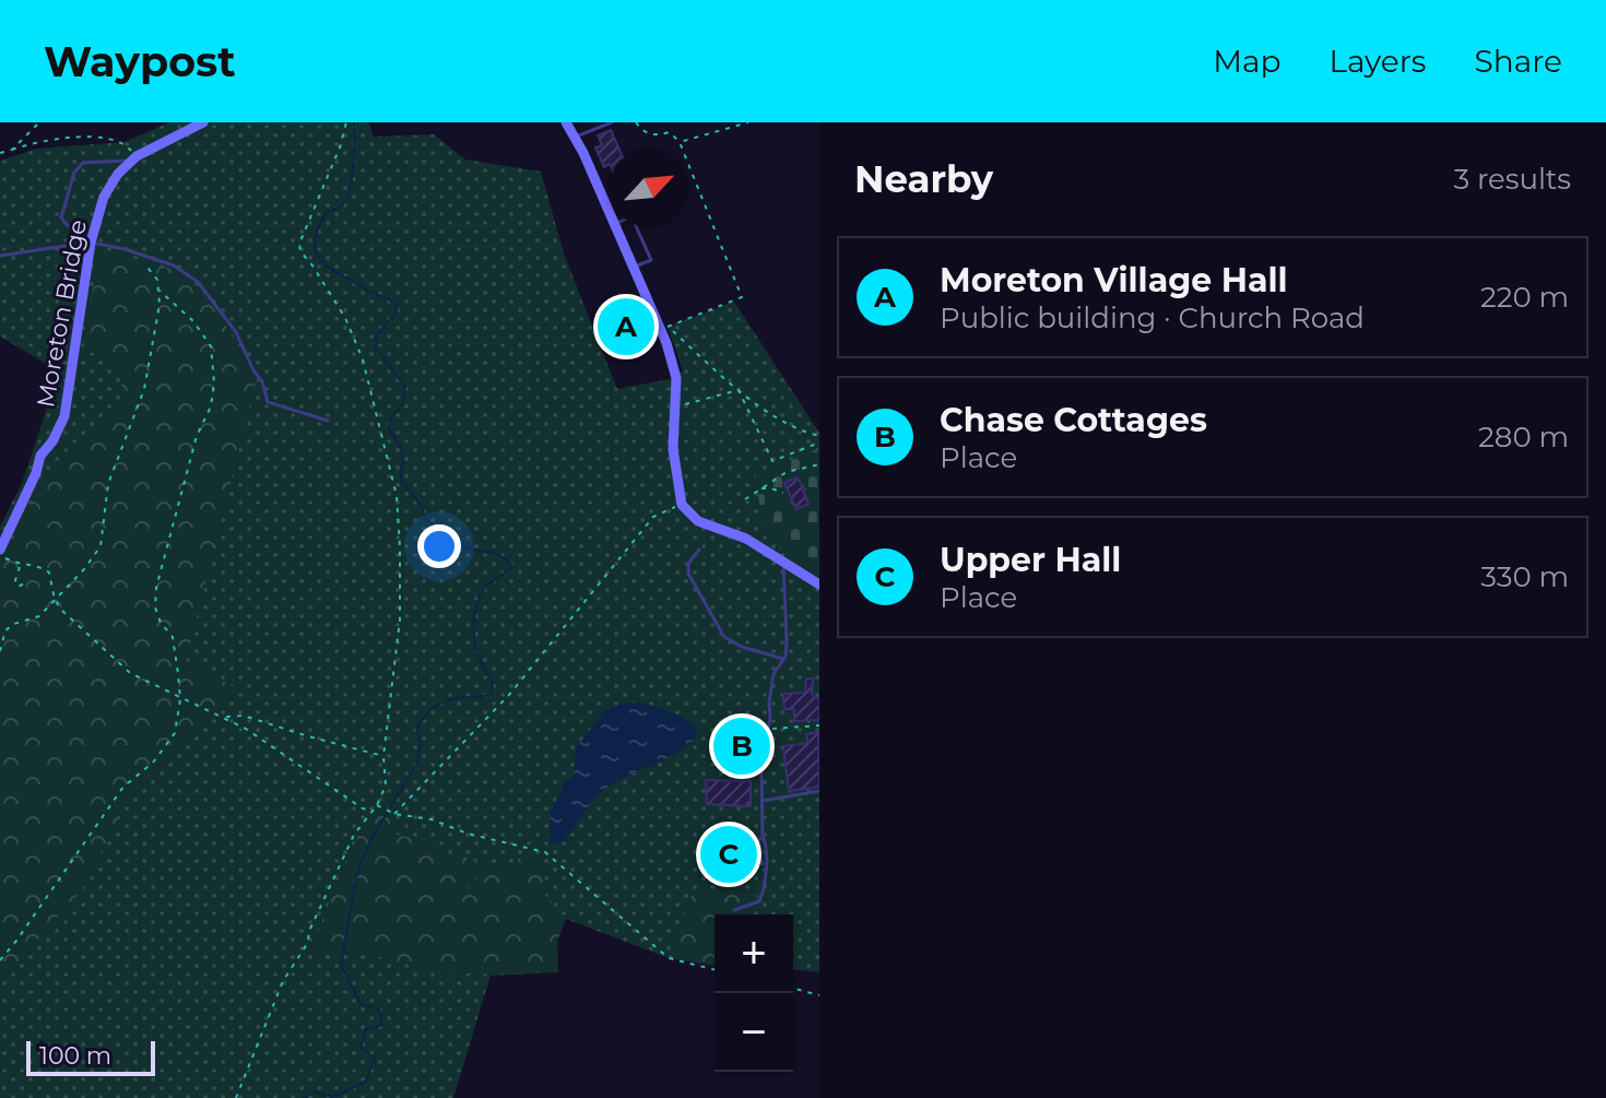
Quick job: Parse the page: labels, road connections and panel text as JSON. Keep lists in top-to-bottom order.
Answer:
{
  "streets": {
    "street": ["Moreton Bridge"]
  },
  "scale_bar": "100 m",
  "north": "top right",
  "page": {
    "header": "Waypost",
    "nav": ["Map", "Layers", "Share"],
    "heading": ["Nearby", "3 results"],
    "list": [
      {
        "mark": "A",
        "name": "Moreton Village Hall",
        "note": "Public building · Church Road",
        "value": "220 m"
      },
      {
        "mark": "B",
        "name": "Chase Cottages",
        "note": "Place",
        "value": "280 m"
      },
      {
        "mark": "C",
        "name": "Upper Hall",
        "note": "Place",
        "value": "330 m"
      }
    ],
    "pins": ["A", "B", "C"],
    "map_buttons": ["+", "−"],
    "scale": "100 m"
  }
}
